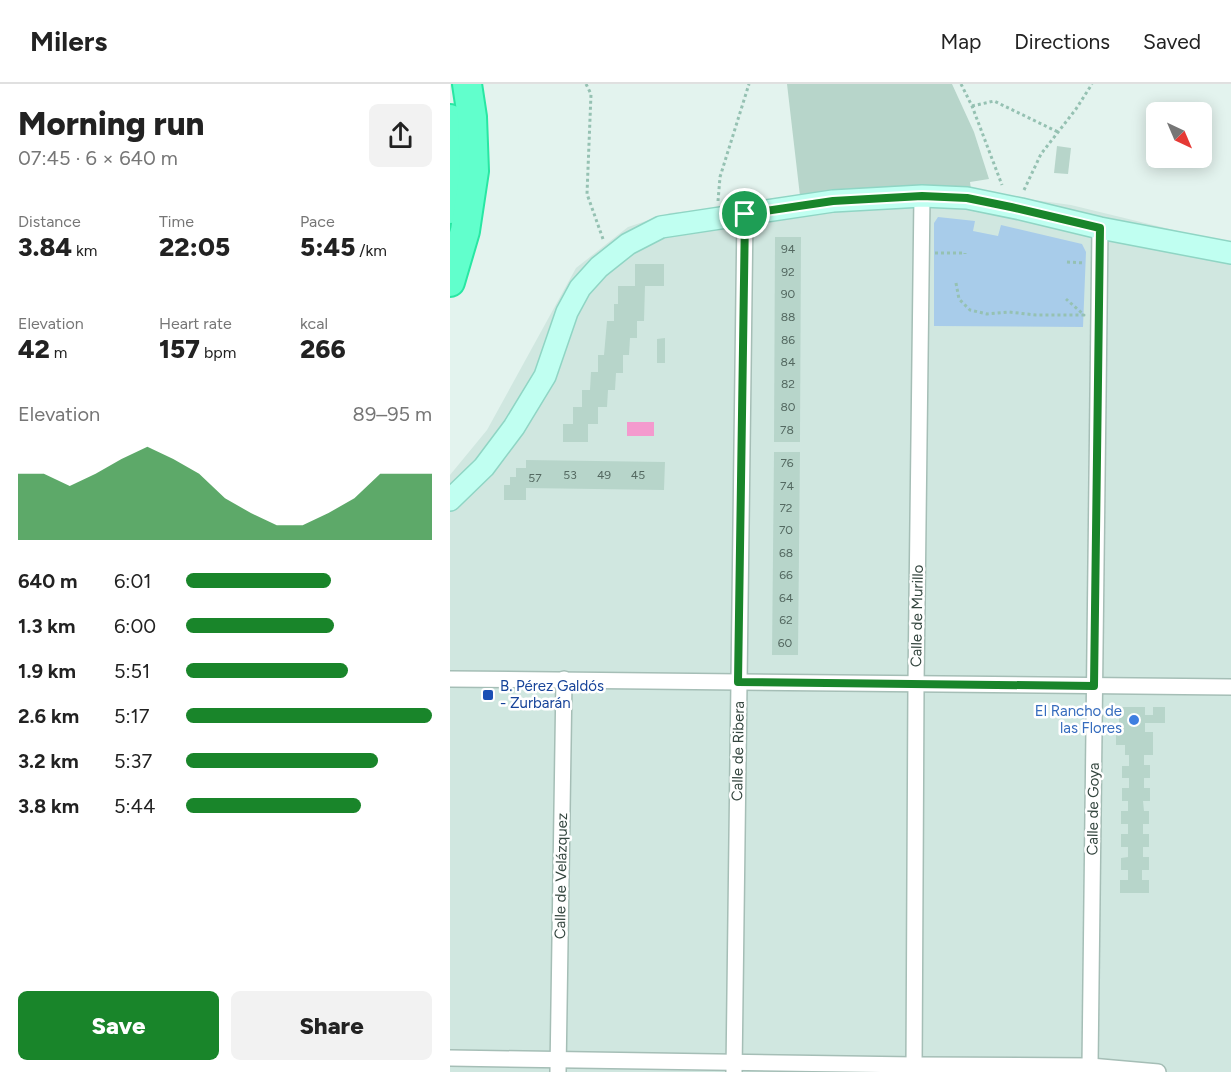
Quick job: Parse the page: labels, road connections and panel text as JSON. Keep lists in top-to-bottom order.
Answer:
{
  "streets": {
    "street": [
      "Calle de Murillo",
      "Calle de Ribera",
      "Calle de Goya",
      "Calle de Velázquez"
    ]
  },
  "places": {
    "transit": ["B. Pérez Galdós - Zurbarán"],
    "other": ["El Rancho de las Flores"]
  },
  "house_numbers": [
    "94",
    "92",
    "90",
    "88",
    "86",
    "84",
    "82",
    "80",
    "78",
    "76",
    "53",
    "49",
    "45",
    "57",
    "74",
    "72",
    "70",
    "68",
    "66",
    "64",
    "62",
    "60"
  ],
  "north": "bottom right",
  "page": {
    "header": "Milers",
    "nav": ["Map", "Directions", "Saved"],
    "heading": ["Morning run", "07:45 · 6 × 640 m"],
    "stats": [
      ["Distance", "3.84 km"],
      ["Time", "22:05"],
      ["Pace", "5:45 /km"],
      ["Elevation", "42 m"],
      ["Heart rate", "157 bpm"],
      ["kcal", "266"]
    ],
    "chart": ["Elevation", "89–95 m"],
    "list": [
      {
        "name": "640 m",
        "note": "6:01"
      },
      {
        "name": "1.3 km",
        "note": "6:00"
      },
      {
        "name": "1.9 km",
        "note": "5:51"
      },
      {
        "name": "2.6 km",
        "note": "5:17"
      },
      {
        "name": "3.2 km",
        "note": "5:37"
      },
      {
        "name": "3.8 km",
        "note": "5:44"
      }
    ],
    "buttons": ["Save", "Share"]
  }
}
